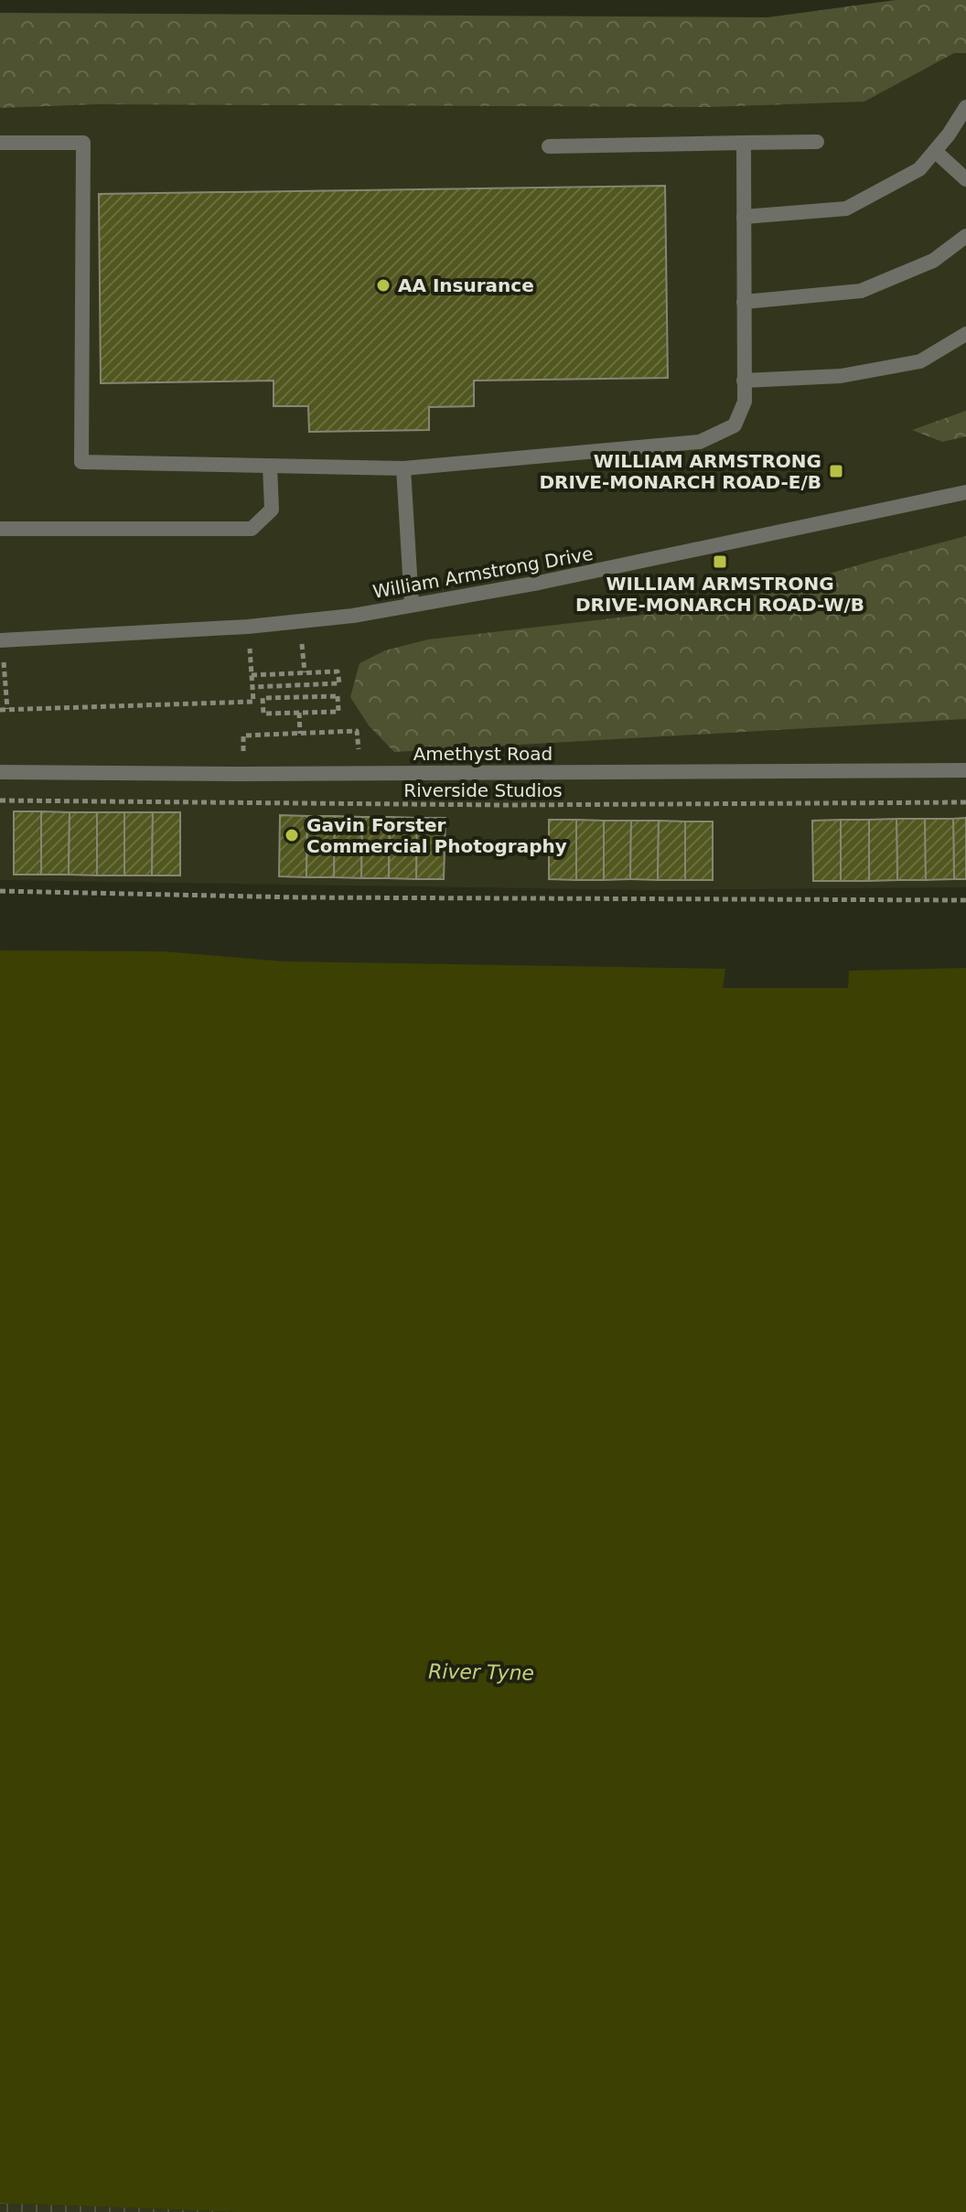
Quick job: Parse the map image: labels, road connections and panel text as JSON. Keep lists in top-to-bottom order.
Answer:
{
  "streets": {
    "street": ["William Armstrong Drive", "Amethyst Road"],
    "path": ["Riverside Studios"]
  },
  "water": ["River Tyne"],
  "places": {
    "other": ["AA Insurance", "Gavin Forster Commercial Photography"],
    "transit": ["WILLIAM ARMSTRONG DRIVE-MONARCH ROAD-E/B", "WILLIAM ARMSTRONG DRIVE-MONARCH ROAD-W/B"]
  }
}
